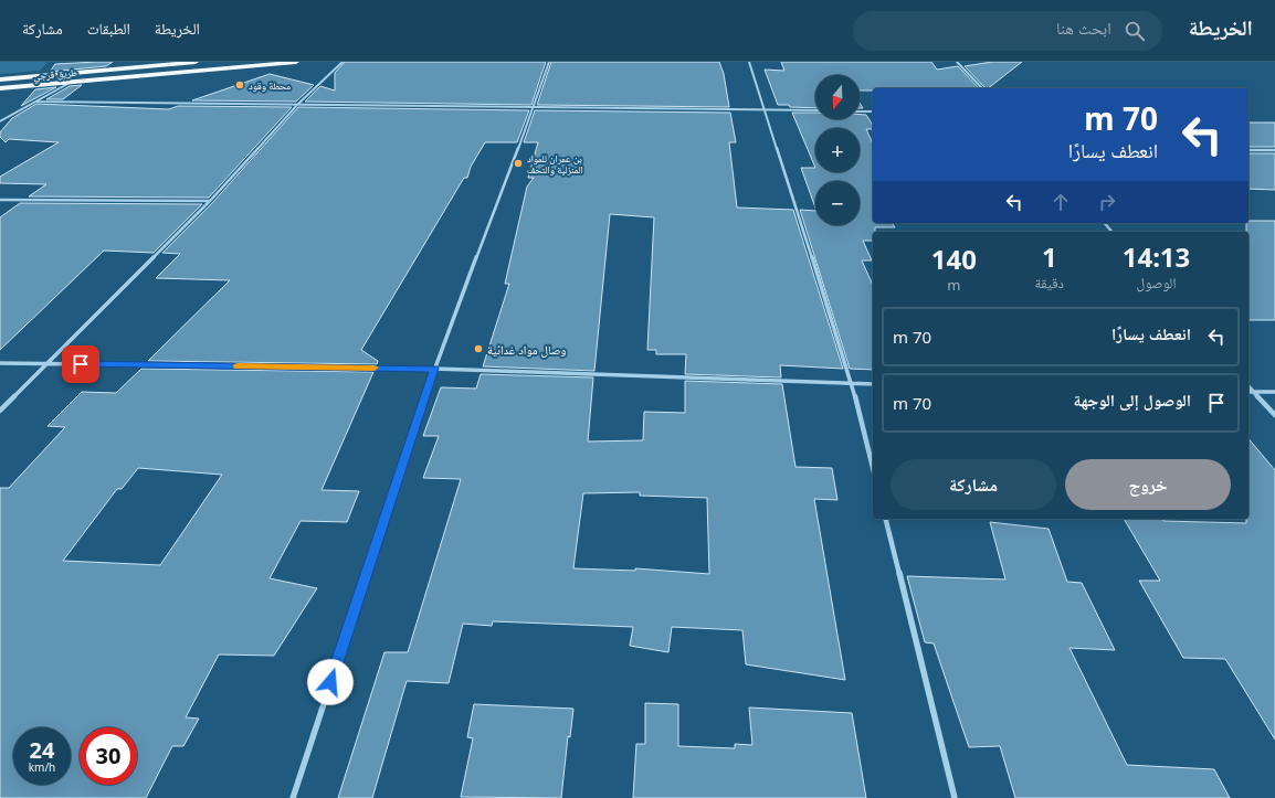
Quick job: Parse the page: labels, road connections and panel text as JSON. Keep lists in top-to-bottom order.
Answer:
{
  "streets": {
    "highway": ["طريق قرجي"]
  },
  "places": ["محطة وقود", "بن عمران للمواد المنزلية والتحف", "وصال مواد غدائية"],
  "north": "bottom",
  "page": {
    "header": "الخريطة",
    "search": "ابحث هنا",
    "nav": ["الخريطة", "الطبقات", "مشاركة"],
    "map_buttons": ["+", "−"],
    "turn": ["70 m", "انعطف يسارًا"],
    "eta": [
      "14:13",
      "الوصول",
      "1",
      "دقيقة",
      "140",
      "m"
    ],
    "list": [
      {
        "name": "انعطف يسارًا",
        "value": "70 m"
      },
      {
        "name": "الوصول إلى الوجهة",
        "value": "70 m"
      }
    ],
    "buttons": ["خروج", "مشاركة"],
    "speed": "24 km/h",
    "limit": "30"
  }
}
